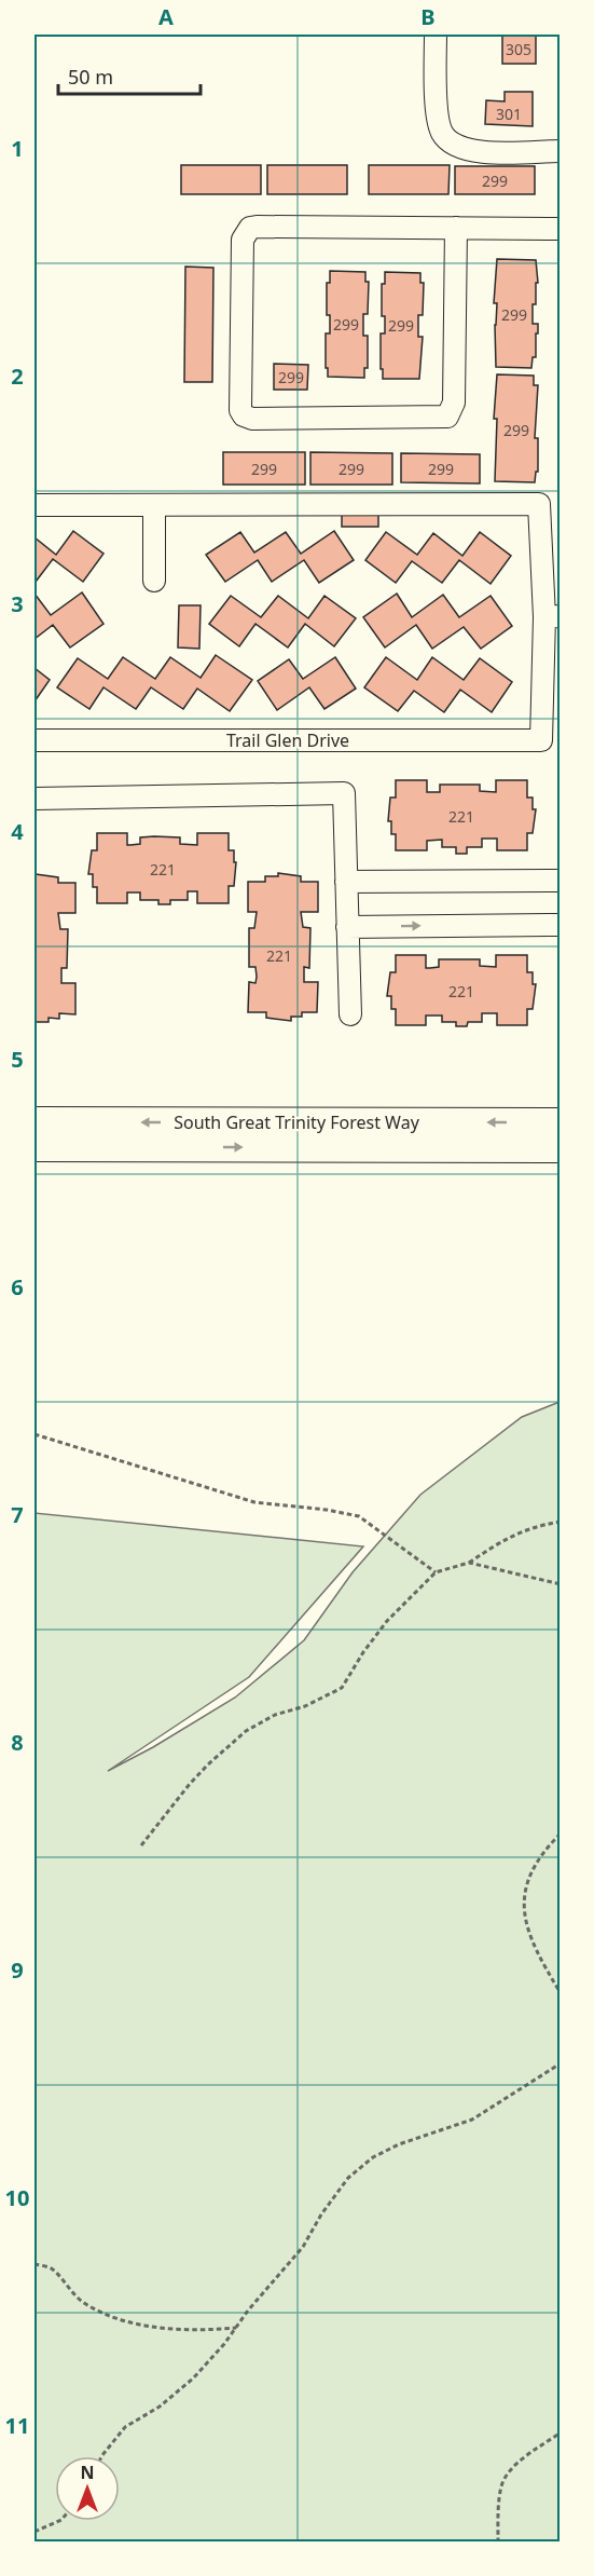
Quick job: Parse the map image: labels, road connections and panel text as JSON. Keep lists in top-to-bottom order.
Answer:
{
  "streets": {
    "main road": ["South Great Trinity Forest Way"],
    "street": ["Trail Glen Drive"]
  },
  "house_numbers": [
    "305",
    "301",
    "299",
    "299",
    "299",
    "299",
    "299",
    "299",
    "299",
    "299",
    "299",
    "221",
    "221",
    "221",
    "221"
  ],
  "scale_bar": "50 m",
  "north": "top",
  "grid": {
    "columns": ["A", "B"],
    "rows": [
      "1",
      "2",
      "3",
      "4",
      "5",
      "6",
      "7",
      "8",
      "9",
      "10",
      "11"
    ]
  }
}
